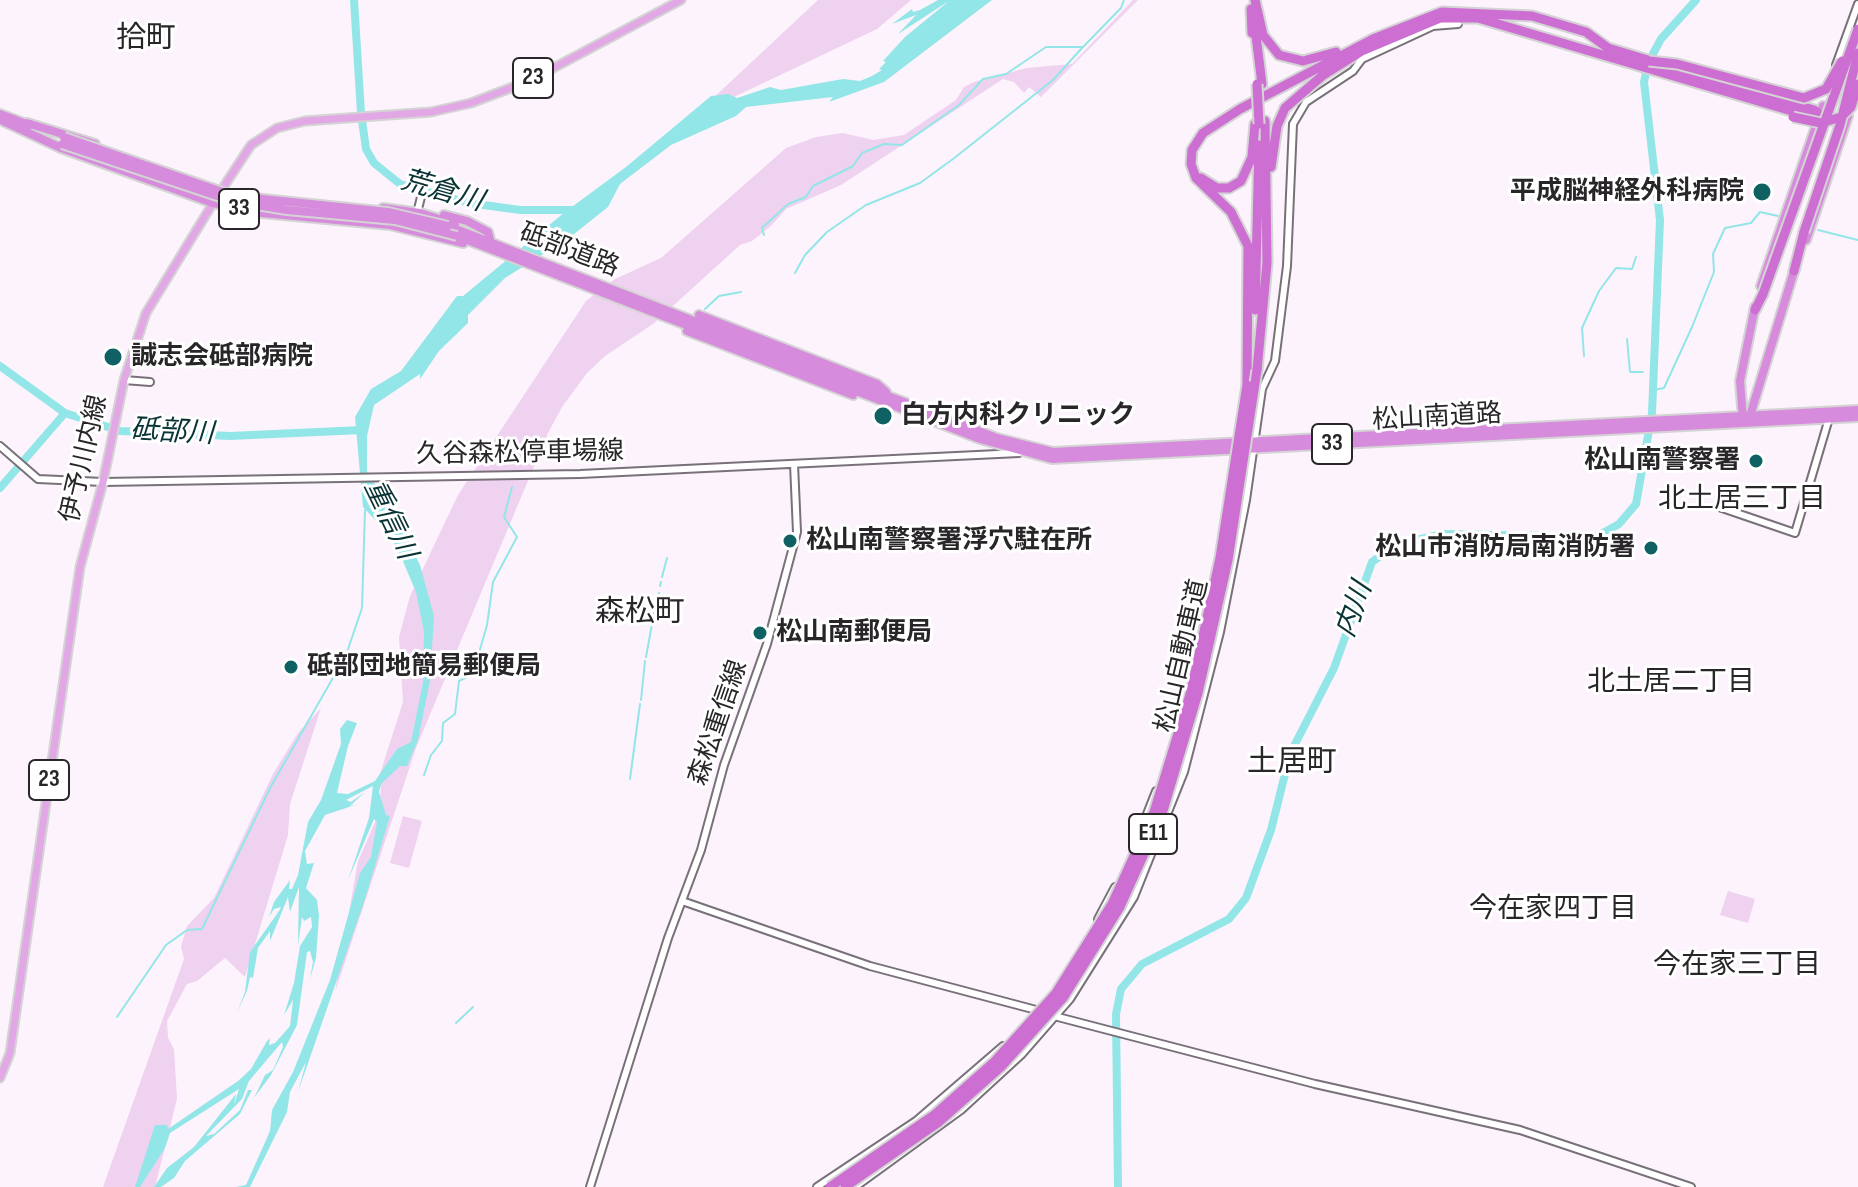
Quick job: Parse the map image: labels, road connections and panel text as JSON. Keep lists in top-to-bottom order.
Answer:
{
  "streets": {
    "highway": [
      "33",
      "砥部道路",
      "松山南道路",
      "松山自動車道",
      "E11"
    ],
    "main road": ["23", "伊予川内線"],
    "street": ["久谷森松停車場線", "森松重信線"]
  },
  "crossings": [
    ["33", "砥部道路"],
    ["33", "伊予川内線"],
    ["砥部道路", "松山南道路"],
    ["久谷森松停車場線", "伊予川内線"],
    ["久谷森松停車場線", "森松重信線"]
  ],
  "districts": [
    "拾町",
    "北土居三丁目",
    "森松町",
    "北土居二丁目",
    "土居町",
    "今在家四丁目",
    "今在家三丁目"
  ],
  "water": [
    "荒倉川",
    "砥部川",
    "重信川",
    "内川"
  ],
  "places": [
    "平成脳神経外科病院",
    "誠志会砥部病院",
    "白方内科クリニック",
    "松山南警察署",
    "松山南警察署浮穴駐在所",
    "松山市消防局南消防署",
    "松山南郵便局",
    "砥部団地簡易郵便局"
  ]
}
